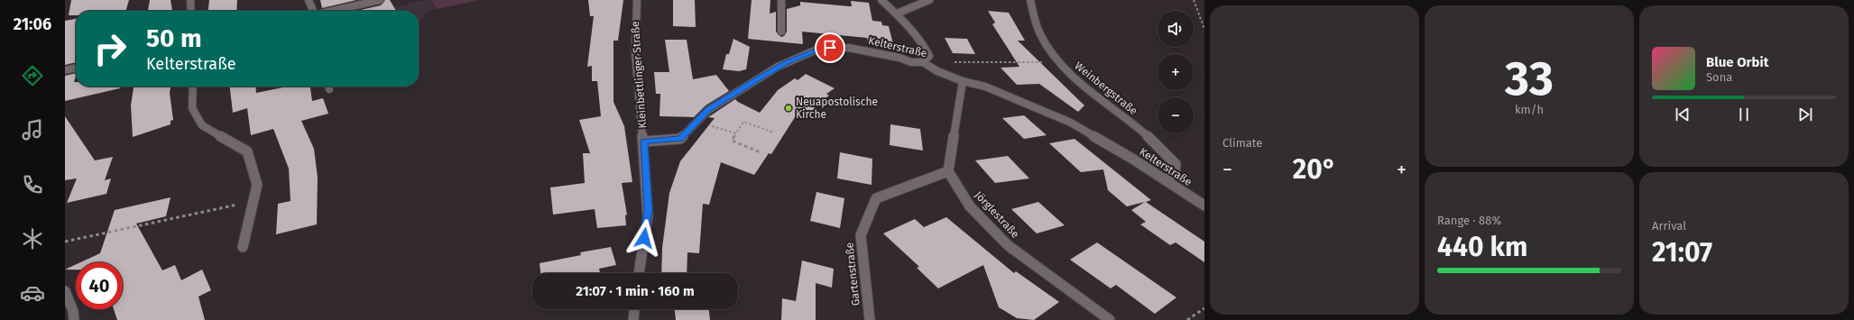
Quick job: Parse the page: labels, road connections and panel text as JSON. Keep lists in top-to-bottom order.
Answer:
{
  "streets": {
    "street": [
      "Kelterstraße",
      "Kleinbettlinger Straße",
      "Weinbergstraße",
      "Jörglestraße",
      "Gartenstraße"
    ]
  },
  "crossings": [
    ["Kelterstraße", "Kleinbettlinger Straße"],
    ["Kelterstraße", "Weinbergstraße"],
    ["Jörglestraße", "Gartenstraße"]
  ],
  "places": ["Neuapostolische Kirche"],
  "page": {
    "tabs": "21:06",
    "tile": [
      "Climate",
      ["33", "km/h"],
      ["Range · 88%", "440 km"],
      ["Arrival", "21:07"]
    ],
    "map_buttons": ["+", "−"],
    "turn": ["50 m", "Kelterstraße"],
    "song": ["Blue Orbit", "Sona"],
    "heat": ["−", "20°", "+"],
    "limit": "40",
    "trip": "21:07 · 1 min · 160 m"
  }
}
